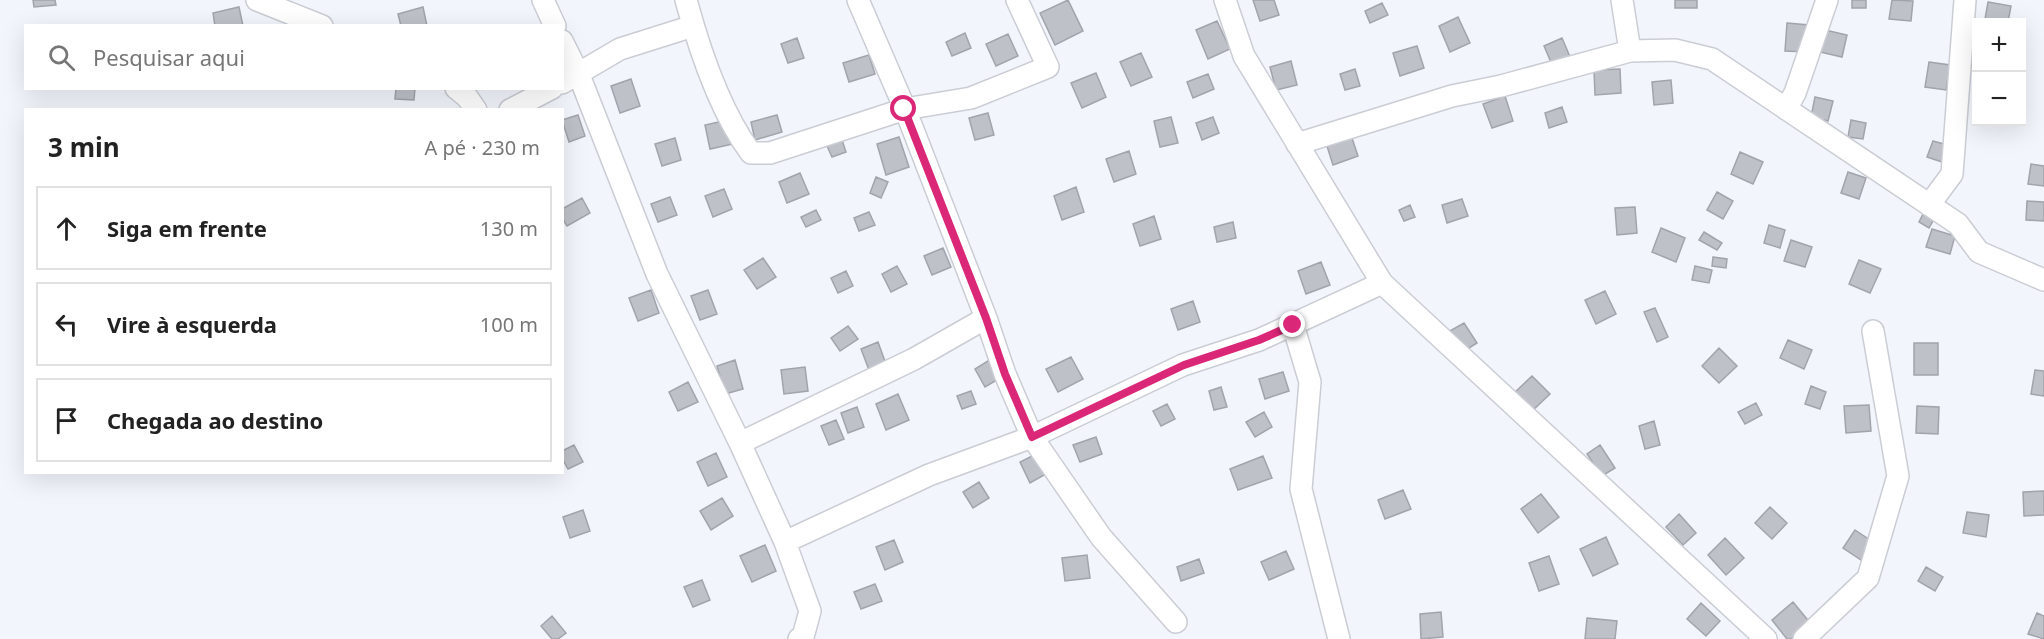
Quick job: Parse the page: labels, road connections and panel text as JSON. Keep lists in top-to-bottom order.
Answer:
{
  "page": {
    "map_buttons": ["+", "−"],
    "search": "Pesquisar aqui",
    "heading": ["3 min", "A pé · 230 m"],
    "list": [
      ["Siga em frente", "130 m"],
      ["Vire à esquerda", "100 m"],
      "Chegada ao destino"
    ]
  }
}
